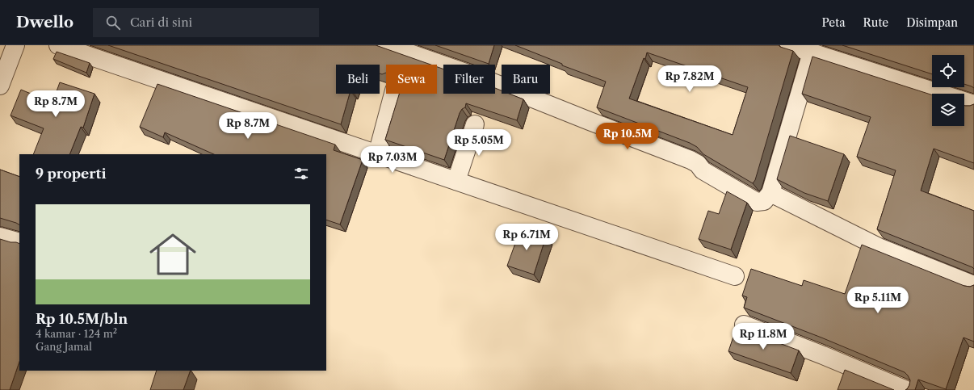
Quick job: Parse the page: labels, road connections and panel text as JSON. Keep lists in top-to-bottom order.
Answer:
{
  "page": {
    "header": "Dwello",
    "search": "Cari di sini",
    "nav": ["Peta", "Rute", "Disimpan"],
    "chip": [
      "Beli",
      "Sewa",
      "Filter",
      "Baru"
    ],
    "price": [
      "Rp 7.82M",
      "Rp 8.7M",
      "Rp 8.7M",
      "Rp 10.5M",
      "Rp 5.05M",
      "Rp 7.03M",
      "Rp 6.71M",
      "Rp 5.11M",
      "Rp 11.8M"
    ],
    "heading": "9 properti",
    "list": [
      {
        "name": "Rp 10.5M/bln",
        "note": "4 kamar · 124 m² · Gang Jamal"
      }
    ]
  }
}
